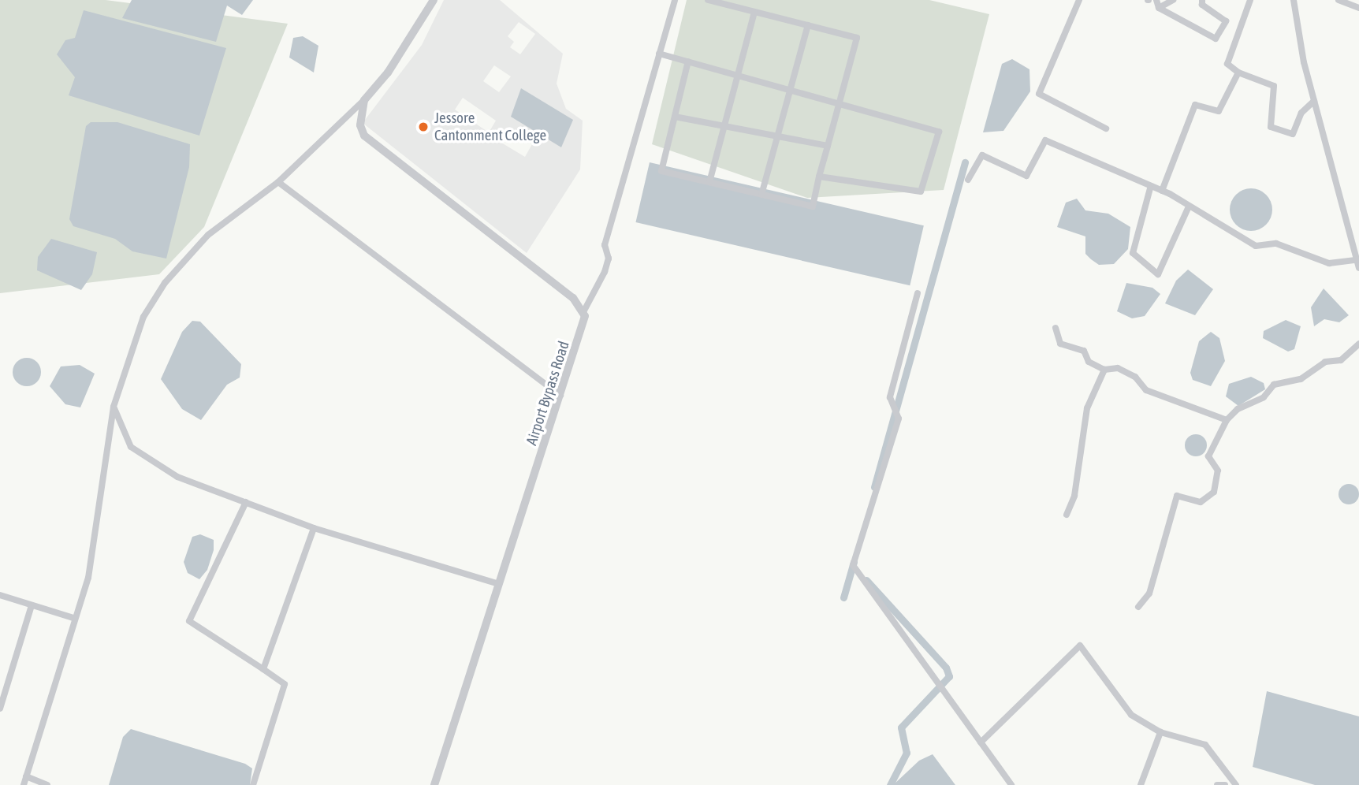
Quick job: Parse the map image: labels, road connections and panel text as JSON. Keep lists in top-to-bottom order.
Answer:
{
  "streets": {
    "street": ["Airport Bypass Road"]
  },
  "places": ["Jessore Cantonment College"]
}
